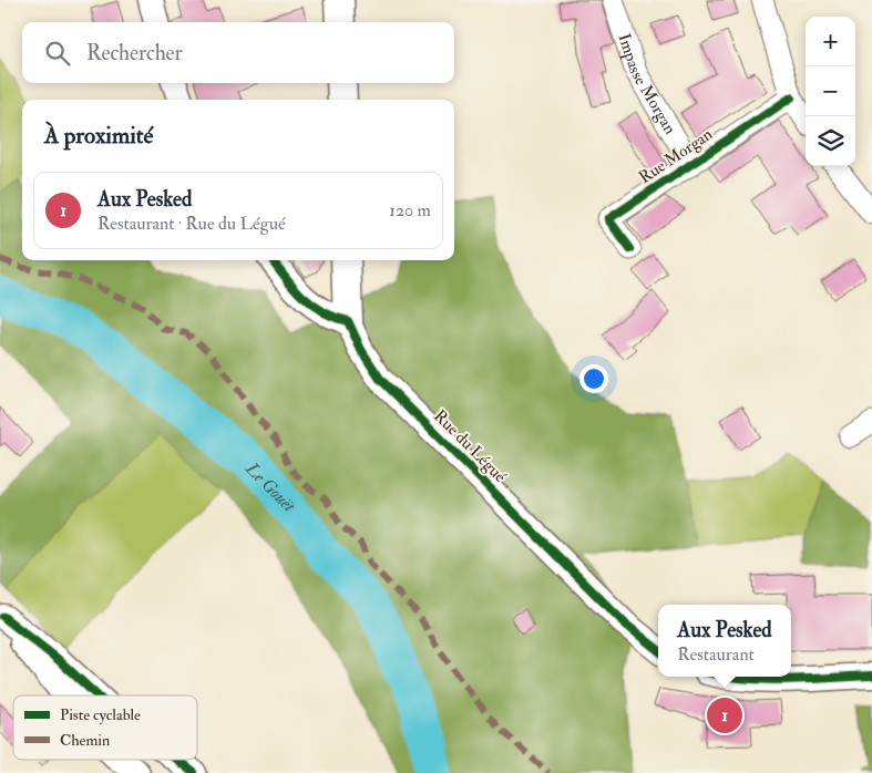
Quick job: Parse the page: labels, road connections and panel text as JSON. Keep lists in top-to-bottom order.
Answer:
{
  "streets": {
    "street": ["Impasse Morgan", "Rue Morgan", "Rue du Légué"]
  },
  "crossings": [
    ["Impasse Morgan", "Rue Morgan"]
  ],
  "water": ["Le Gouët"],
  "legend": ["Piste cyclable", "Chemin"],
  "page": {
    "map_buttons": ["+", "−"],
    "search": "Rechercher",
    "heading": "À proximité",
    "list": [
      {
        "mark": "1",
        "name": "Aux Pesked",
        "note": "Restaurant · Rue du Légué",
        "value": "120 m"
      }
    ],
    "popup": ["Aux Pesked", "Restaurant"],
    "pins": "1"
  }
}
